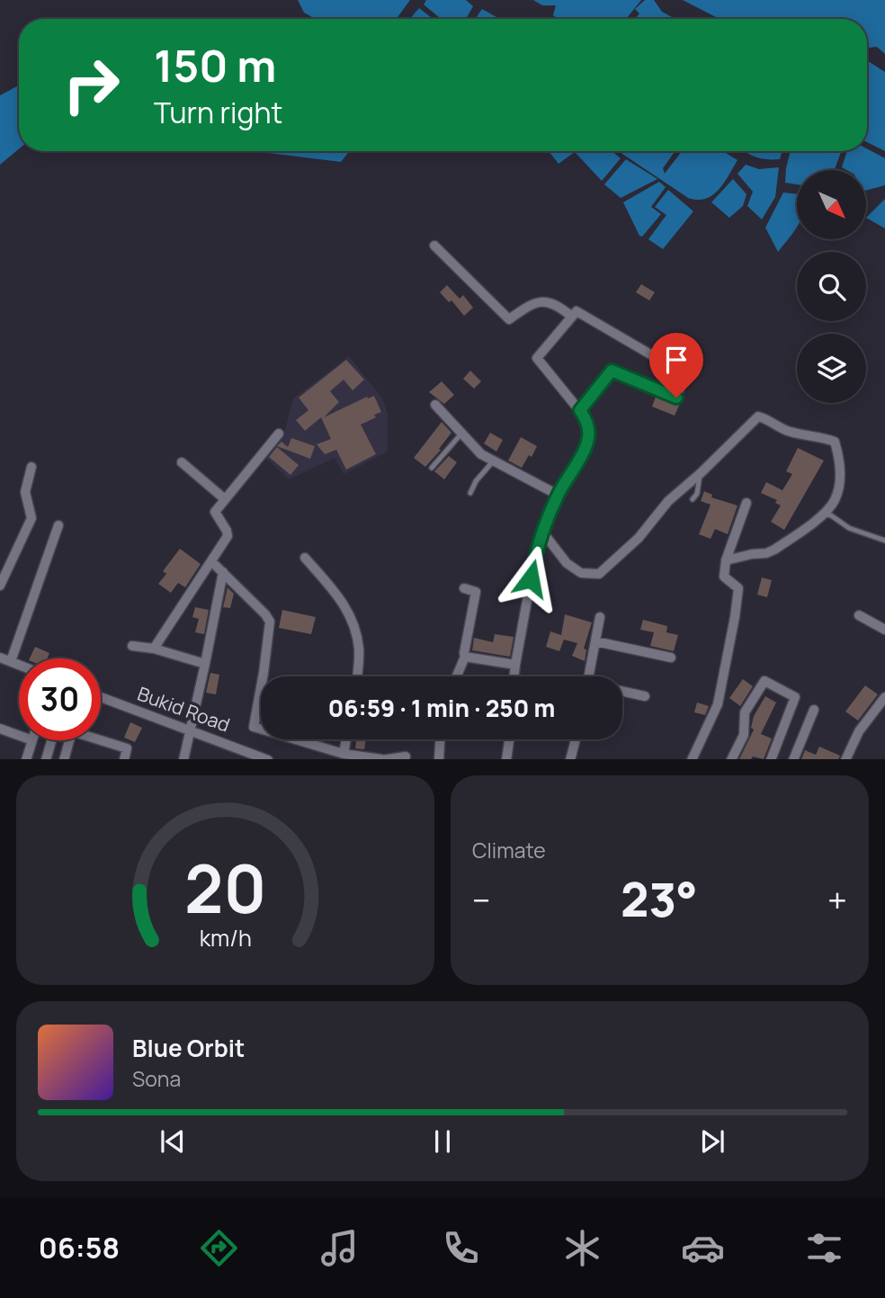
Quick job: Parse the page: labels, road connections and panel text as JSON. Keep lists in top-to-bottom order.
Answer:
{
  "streets": {
    "street": ["Bukid Road"]
  },
  "north": "bottom right",
  "page": {
    "turn": ["150 m", "Turn right"],
    "limit": "30",
    "trip": "06:59 · 1 min · 250 m",
    "tile": "Climate",
    "heat": ["−", "23°", "+"],
    "song": ["Blue Orbit", "Sona"],
    "tabs": "06:58",
    "gauge": ["20", "km/h"]
  }
}
